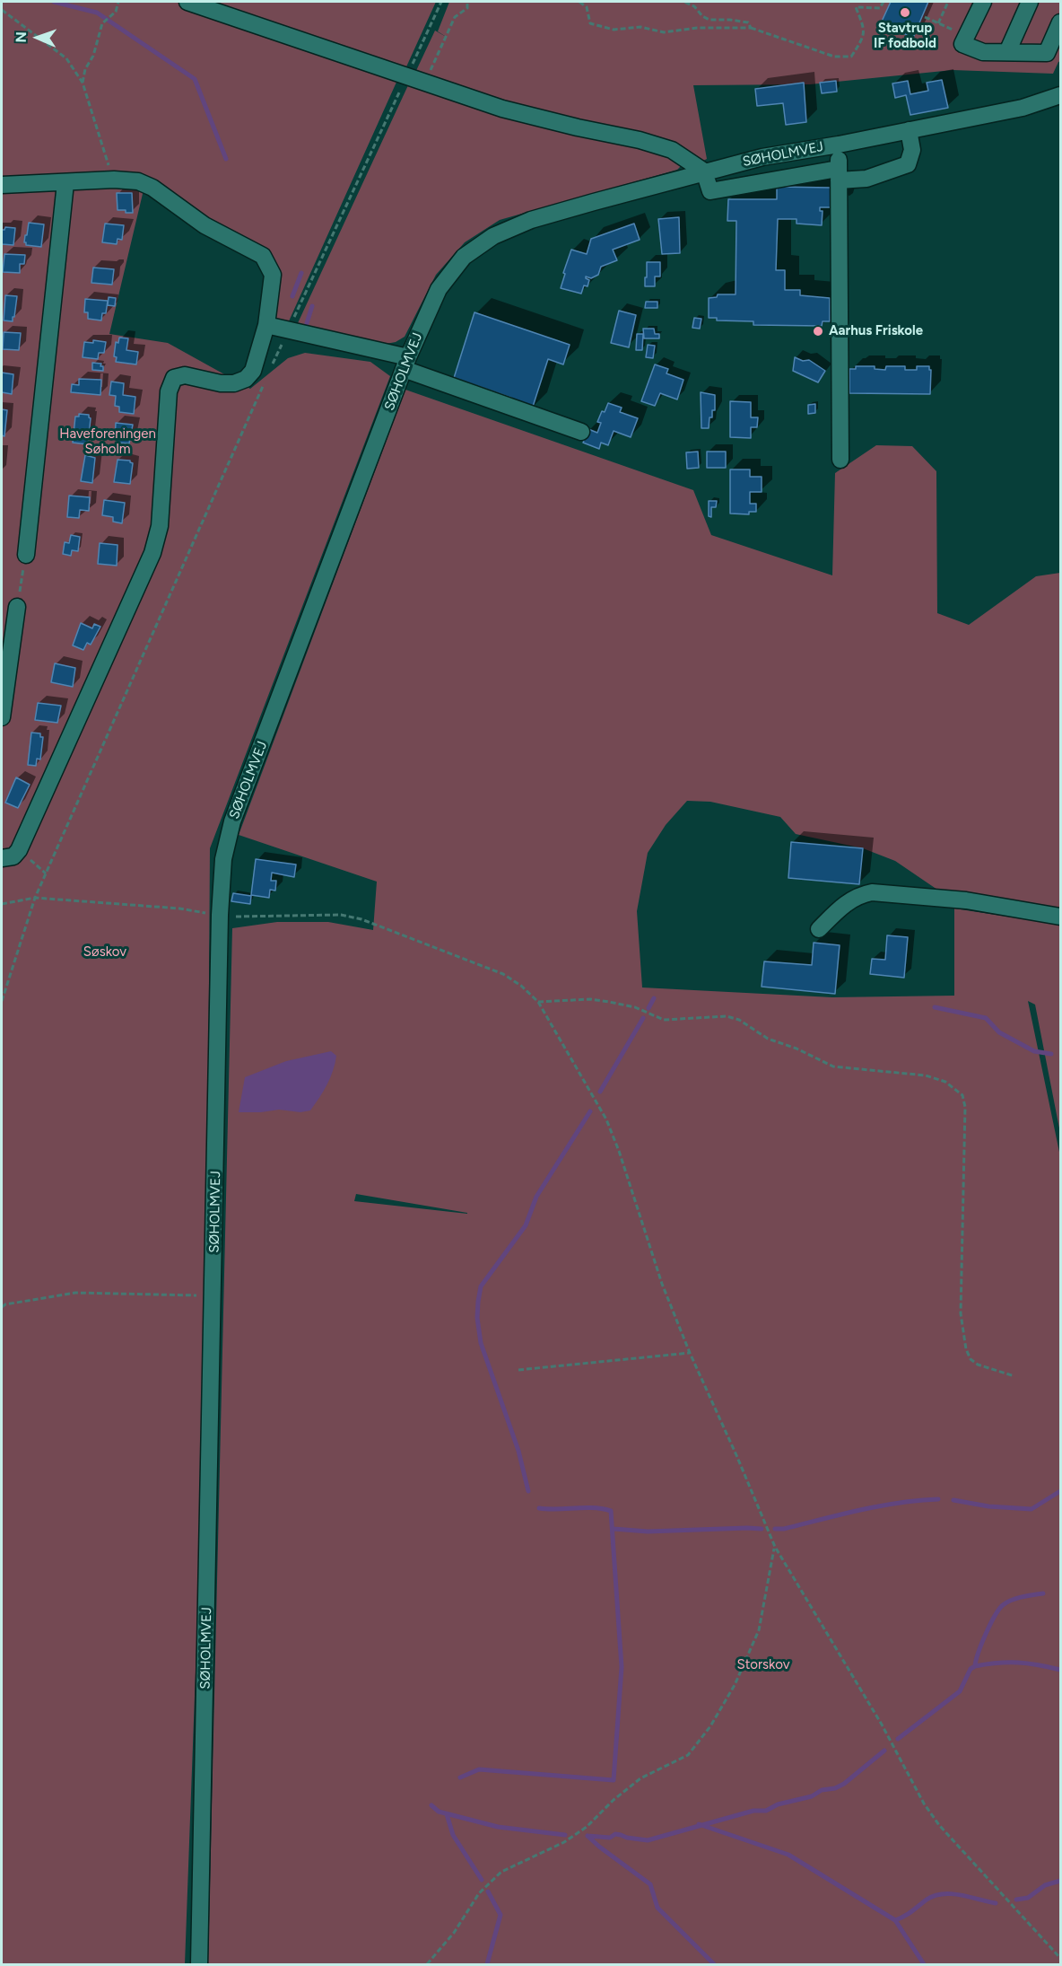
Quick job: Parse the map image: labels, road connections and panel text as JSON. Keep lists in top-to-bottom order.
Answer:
{
  "streets": {
    "street": ["SØHOLMVEJ"]
  },
  "parks": ["Haveforeningen Søholm", "Søskov", "Storskov"],
  "places": ["Stavtrup IF fodbold", "Aarhus Friskole"],
  "north": "left"
}
